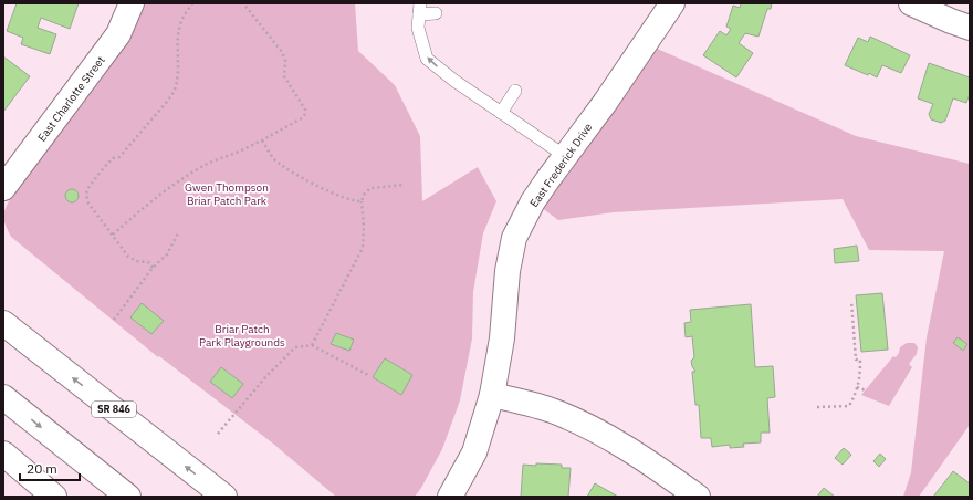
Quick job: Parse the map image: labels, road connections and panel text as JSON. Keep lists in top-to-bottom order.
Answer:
{
  "streets": {
    "street": ["East Charlotte Street", "East Frederick Drive", "SR 846"]
  },
  "parks": ["Gwen Thompson Briar Patch Park", "Briar Patch Park Playgrounds"],
  "scale_bar": "20 m"
}
